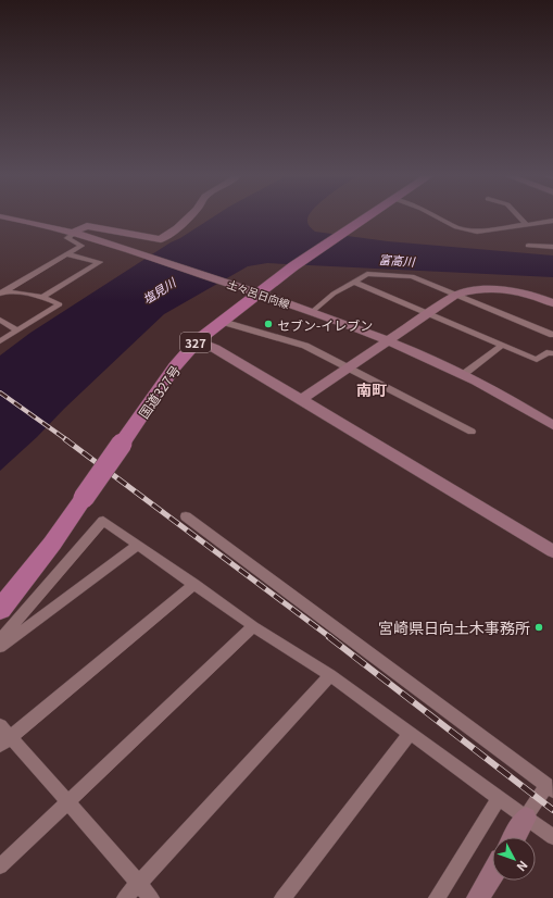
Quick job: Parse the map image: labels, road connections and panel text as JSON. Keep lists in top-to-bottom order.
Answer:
{
  "streets": {
    "highway": ["327", "国道327号"],
    "street": ["土々呂日向線"]
  },
  "crossings": [
    ["土々呂日向線", "国道327号"]
  ],
  "districts": ["南町"],
  "water": ["富高川", "塩見川"],
  "places": ["セブン-イレブン", "宮崎県日向土木事務所"],
  "north": "bottom right"
}
